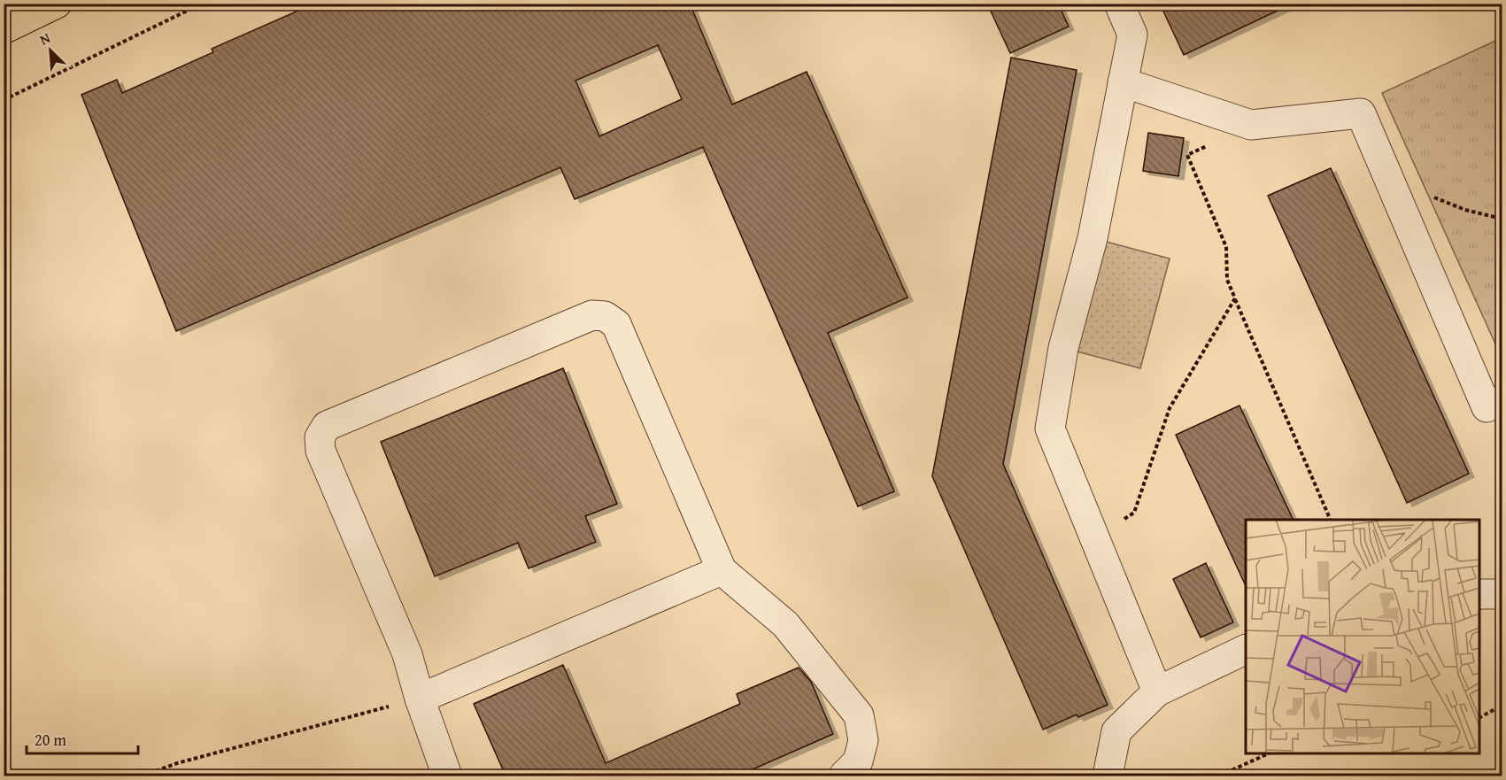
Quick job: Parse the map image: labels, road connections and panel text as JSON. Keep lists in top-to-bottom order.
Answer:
{
  "scale_bar": "20 m",
  "north": "top left"
}
